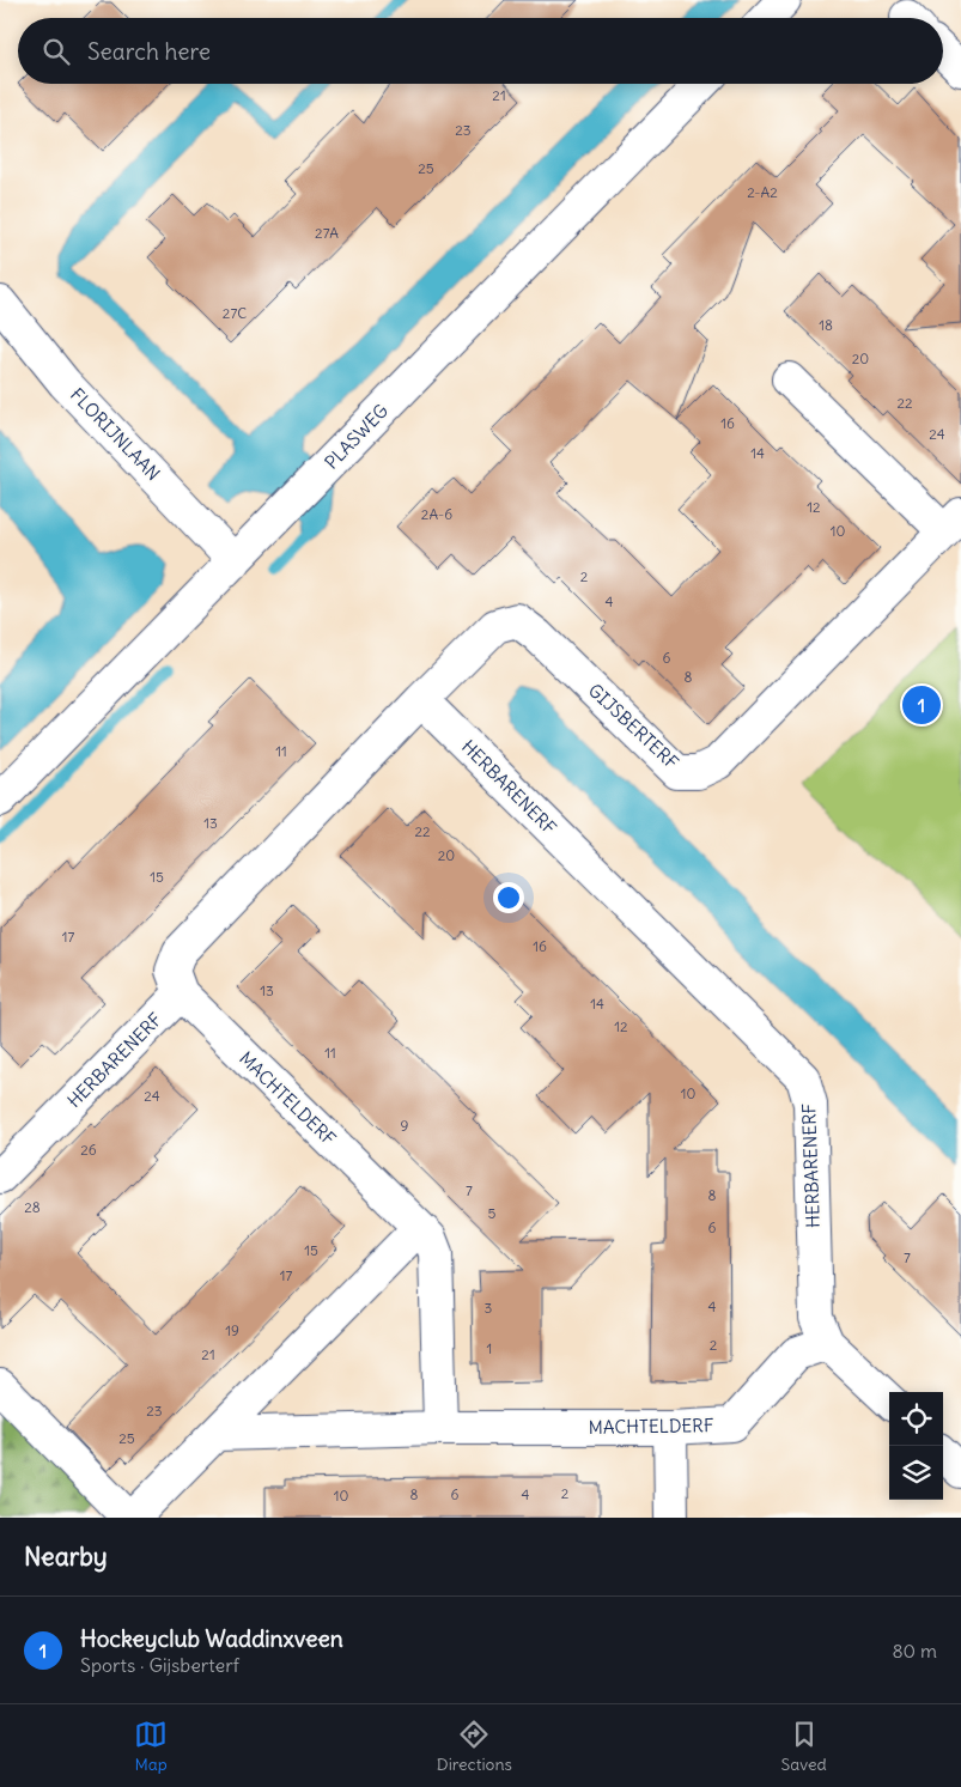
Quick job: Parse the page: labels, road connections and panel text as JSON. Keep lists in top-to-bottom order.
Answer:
{
  "streets": {
    "street": [
      "FLORIJNLAAN",
      "PLASWEG",
      "GIJSBERTERF",
      "HERBARENERF",
      "MACHTELDERF"
    ]
  },
  "crossings": [
    ["FLORIJNLAAN", "PLASWEG"],
    ["GIJSBERTERF", "HERBARENERF"],
    ["HERBARENERF", "MACHTELDERF"]
  ],
  "house_numbers": [
    "21",
    "23",
    "25",
    "2-A2",
    "27A",
    "27C",
    "18",
    "20",
    "22",
    "16",
    "24",
    "14",
    "12",
    "2A-6",
    "10",
    "2",
    "4",
    "6",
    "8",
    "11",
    "13",
    "22",
    "20",
    "15",
    "17",
    "16",
    "13",
    "14",
    "12",
    "11",
    "10",
    "24",
    "9",
    "26",
    "7",
    "8",
    "28",
    "5",
    "6",
    "15",
    "7",
    "17",
    "4",
    "3",
    "19",
    "2",
    "1",
    "21",
    "23",
    "25",
    "2",
    "8",
    "6",
    "4",
    "10"
  ],
  "page": {
    "search": "Search here",
    "pins": "1",
    "heading": "Nearby",
    "list": [
      {
        "mark": "1",
        "name": "Hockeyclub Waddinxveen",
        "note": "Sports · Gijsberterf",
        "value": "80 m"
      }
    ],
    "nav": ["Map", "Directions", "Saved"]
  }
}
